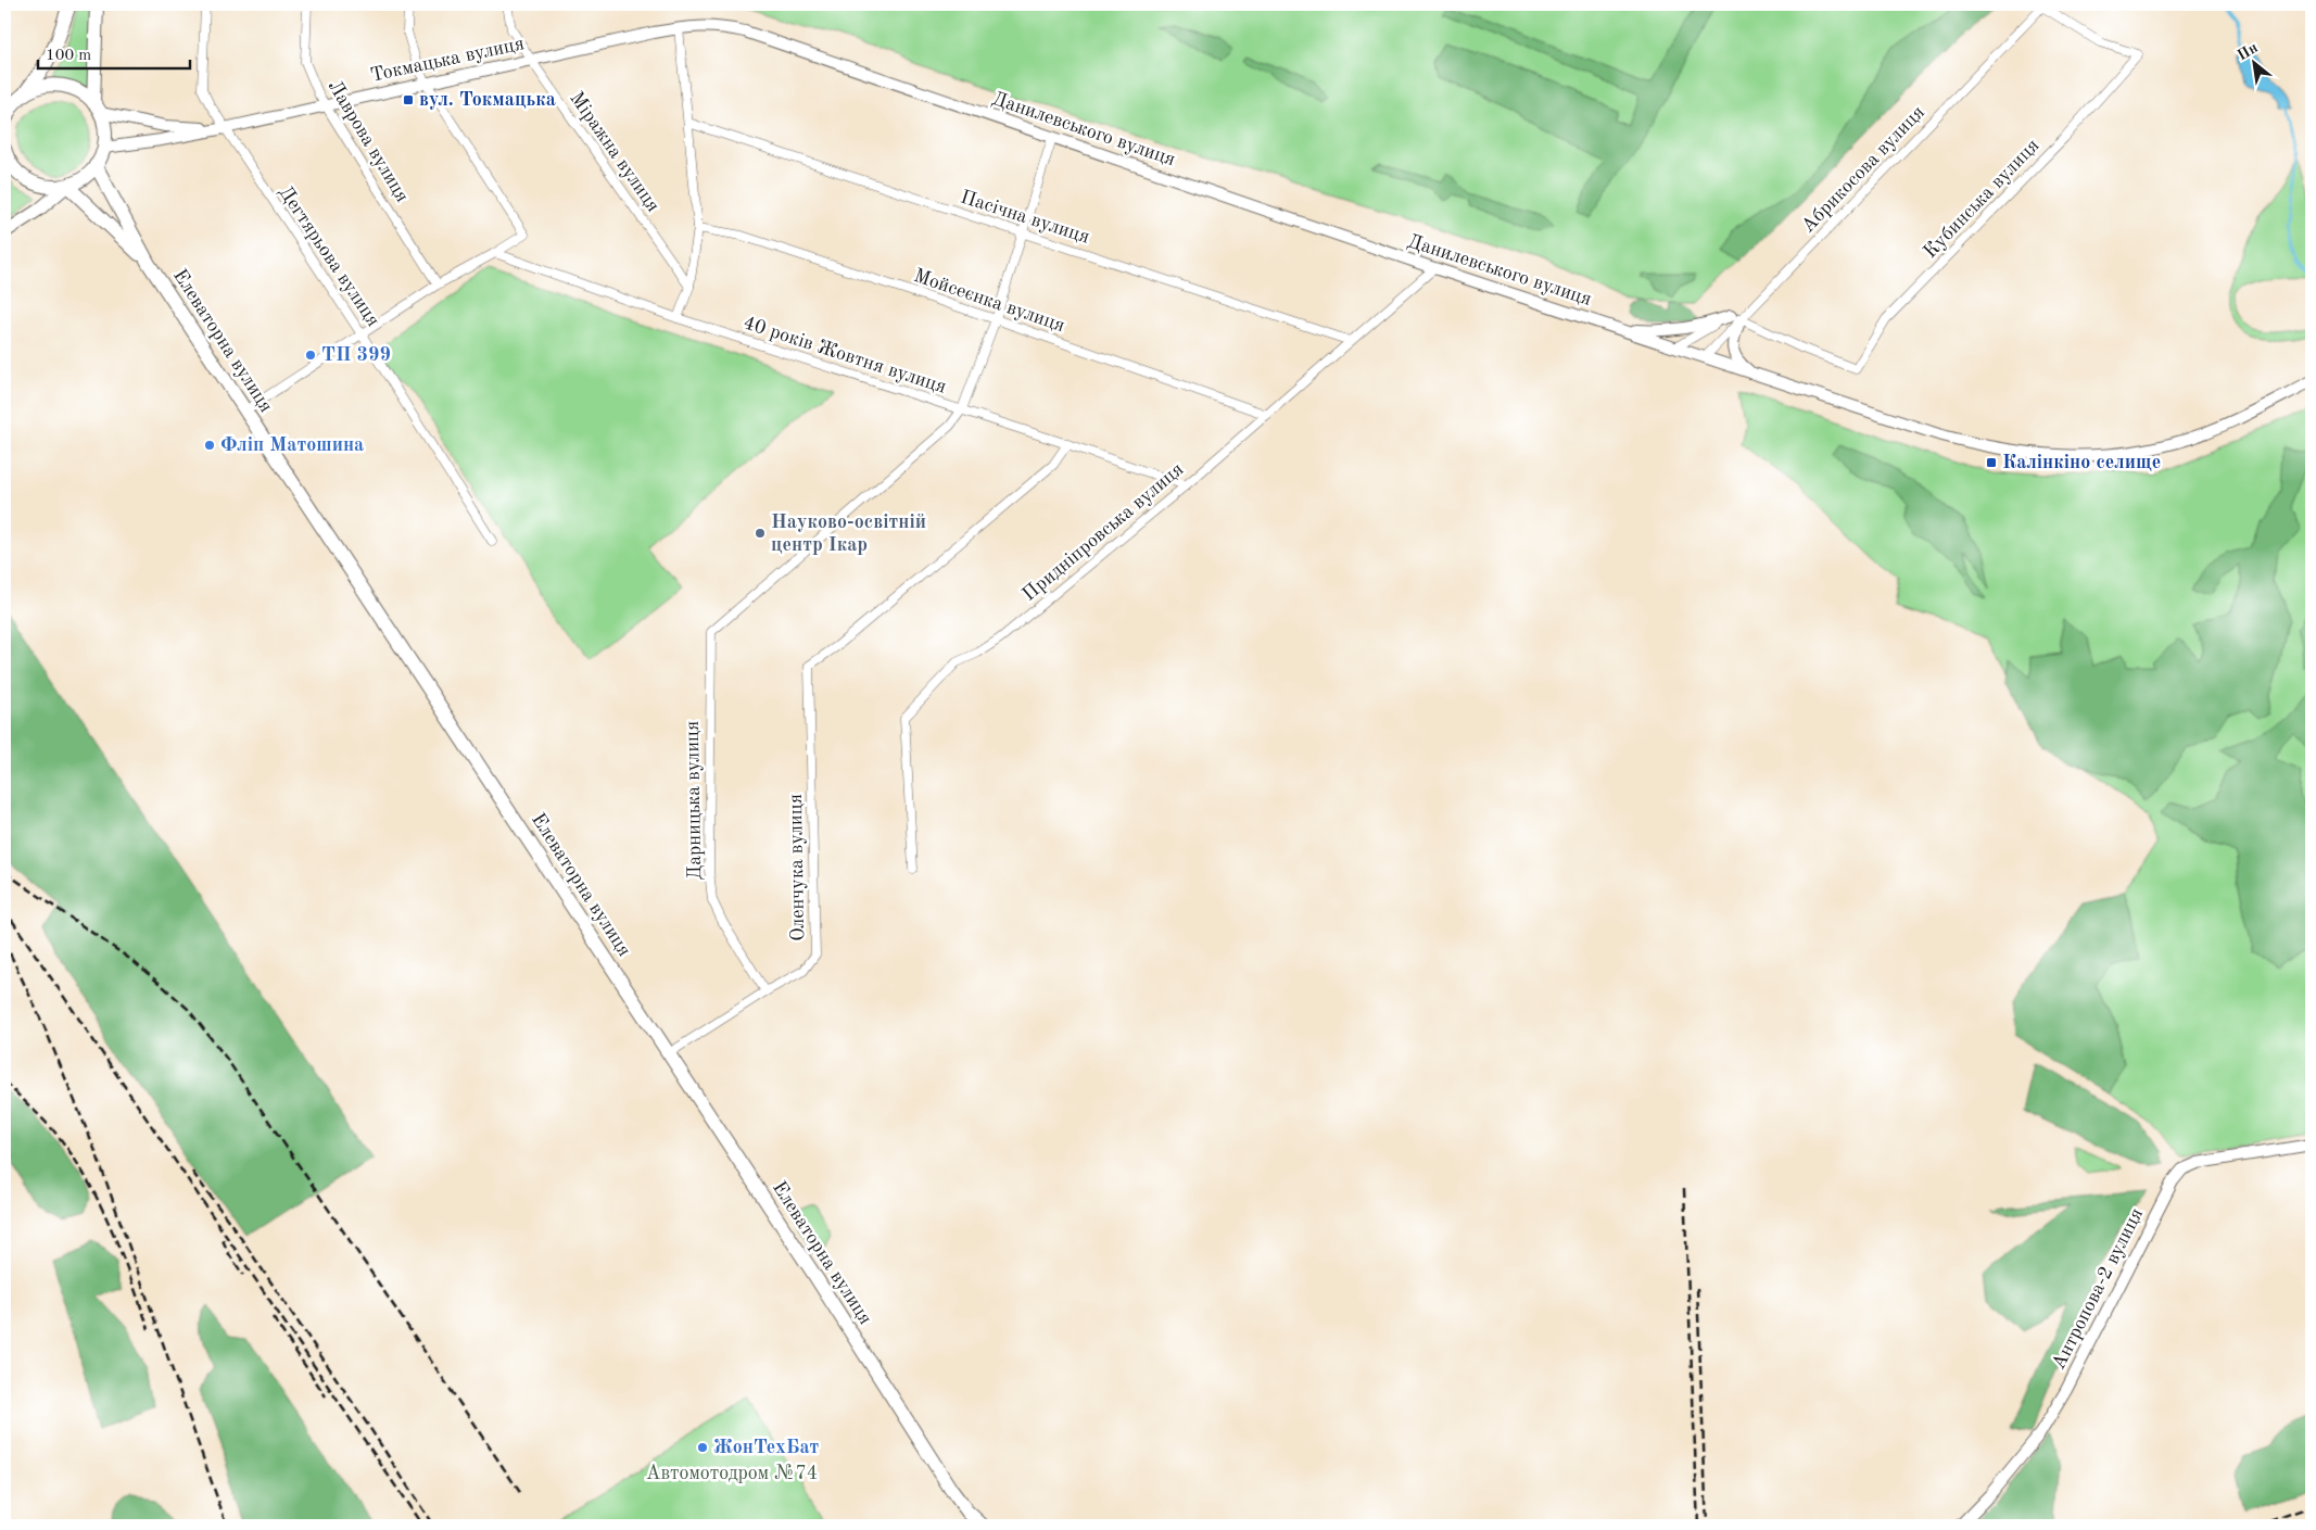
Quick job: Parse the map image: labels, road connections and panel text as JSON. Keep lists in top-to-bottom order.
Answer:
{
  "streets": {
    "main road": ["Елеваторна вулиця"],
    "street": [
      "Токмацька вулиця",
      "Данилевського вулиця",
      "Лаврова вулиця",
      "Міражна вулиця",
      "Абрикосова вулиця",
      "Кубинська вулиця",
      "Пасічна вулиця",
      "Дегтярьова вулиця",
      "Мойсеєнка вулиця",
      "40 років Жовтня вулиця",
      "Придніпровська вулиця",
      "Дарницька вулиця",
      "Оленчука вулиця",
      "Антропова-2 вулиця"
    ]
  },
  "crossings": [
    ["Токмацька вулиця", "Данилевського вулиця"],
    ["Токмацька вулиця", "Лаврова вулиця"],
    ["Токмацька вулиця", "Міражна вулиця"],
    ["Токмацька вулиця", "Дегтярьова вулиця"],
    ["Данилевського вулиця", "Придніпровська вулиця"],
    ["Данилевського вулиця", "Дарницька вулиця"],
    ["Абрикосова вулиця", "Кубинська вулиця"],
    ["Пасічна вулиця", "Придніпровська вулиця"],
    ["Пасічна вулиця", "Дарницька вулиця"],
    ["Мойсеєнка вулиця", "Придніпровська вулиця"],
    ["Мойсеєнка вулиця", "Дарницька вулиця"],
    ["Елеваторна вулиця", "Оленчука вулиця"],
    ["40 років Жовтня вулиця", "Придніпровська вулиця"],
    ["40 років Жовтня вулиця", "Дарницька вулиця"],
    ["40 років Жовтня вулиця", "Оленчука вулиця"],
    ["Дарницька вулиця", "Оленчука вулиця"]
  ],
  "parks": ["Автомотодром №74"],
  "places": {
    "transit": ["вул. Токмацька", "Калінкіно селище"],
    "other": [
      "ТП 399",
      "Фліп Матошина",
      "Науково-освітній центр Ікар",
      "ЖонТехБат"
    ]
  },
  "scale_bar": "100 m",
  "north": "top left"
}
